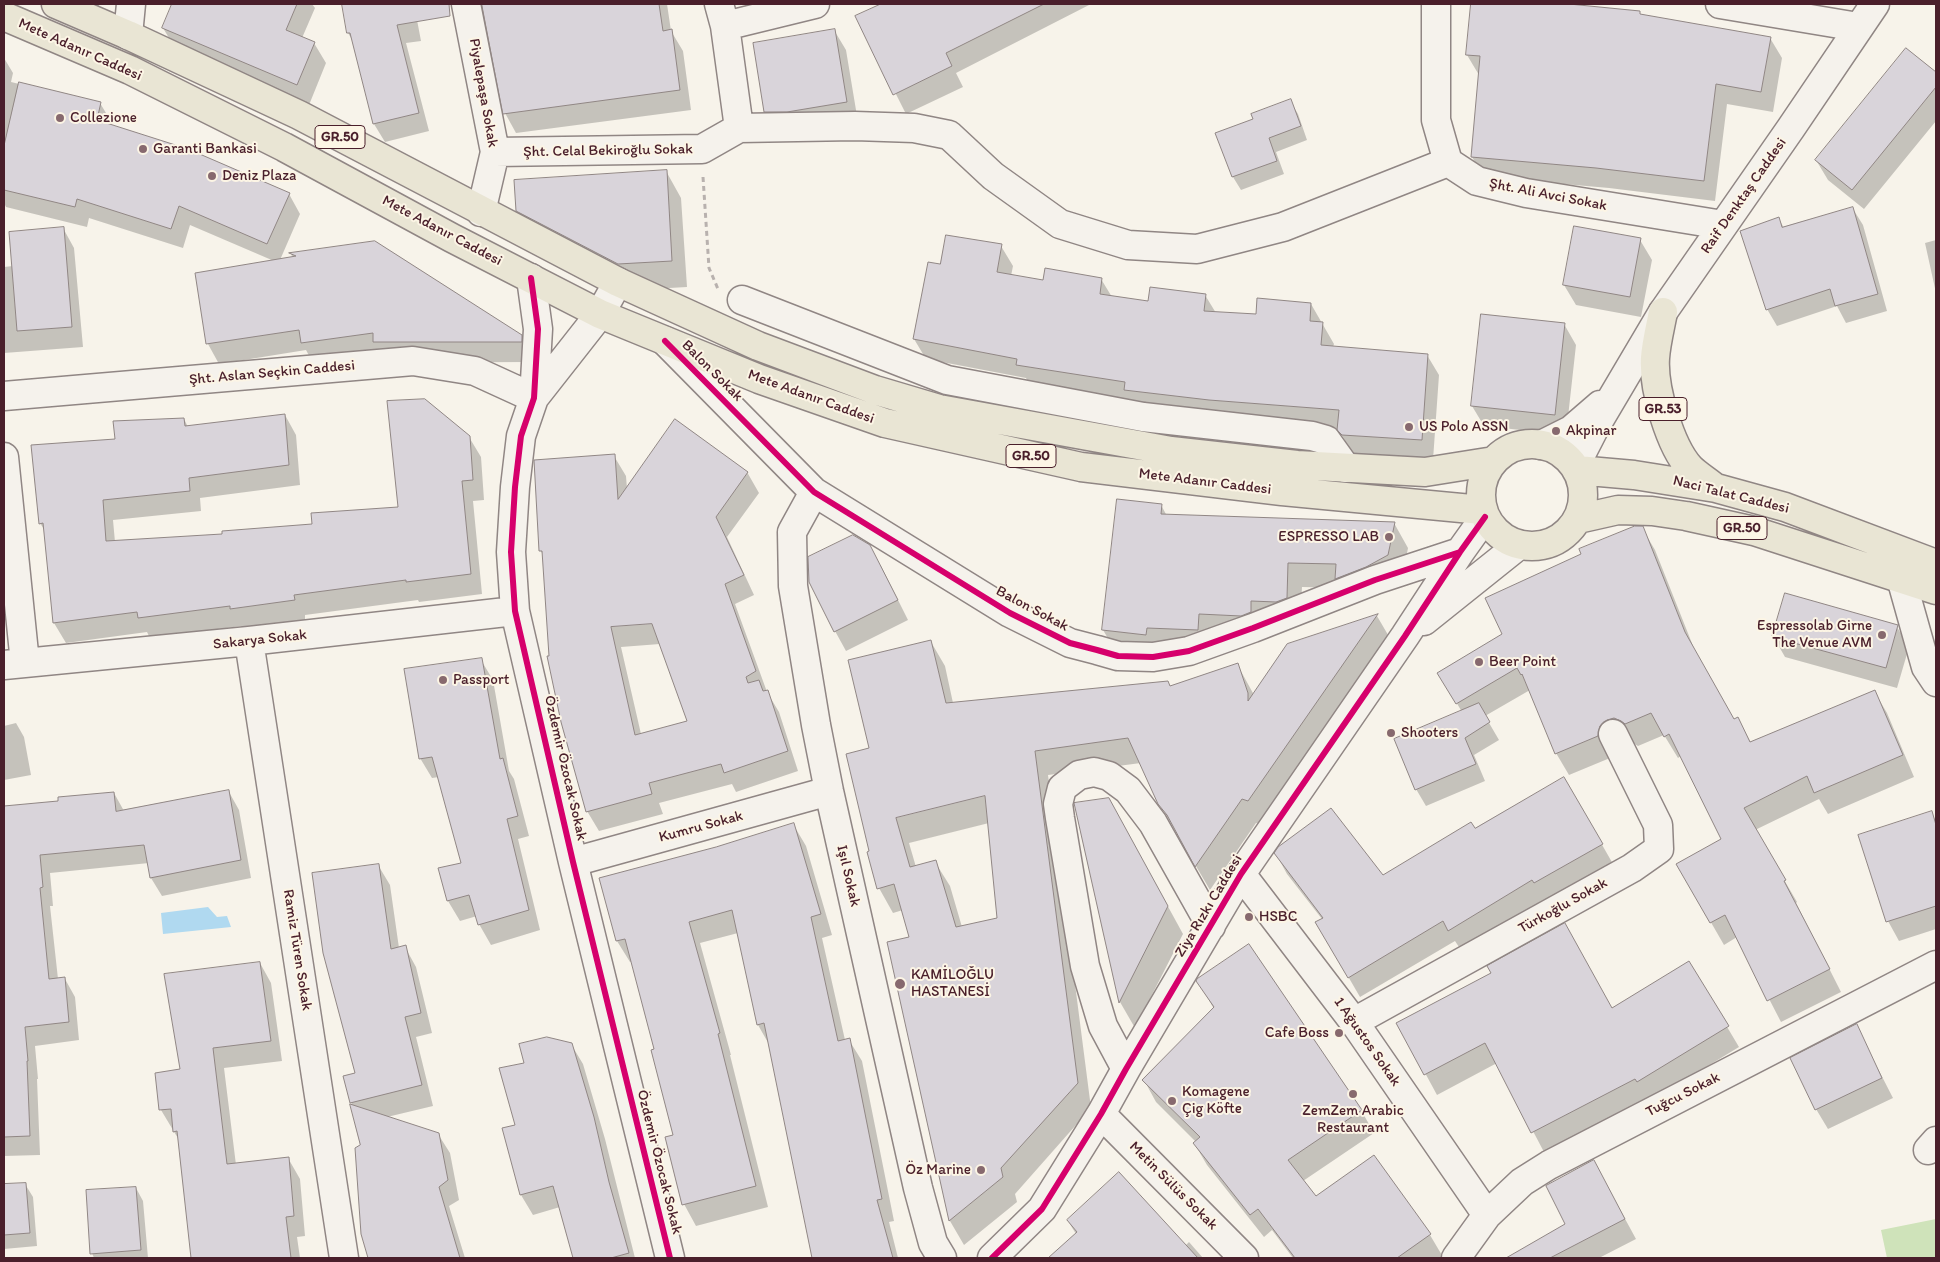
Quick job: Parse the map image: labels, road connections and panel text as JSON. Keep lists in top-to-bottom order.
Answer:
{
  "streets": {
    "main road": [
      "Mete Adanır Caddesi",
      "GR.50",
      "GR.53",
      "Naci Talat Caddesi"
    ],
    "street": [
      "Piyalepaşa Sokak",
      "Şht. Celal Bekiroğlu Sokak",
      "Şht. Ali Avci Sokak",
      "Raif Denktaş Caddesi",
      "Balon Sokak",
      "Şht. Aslan Seçkin Caddesi",
      "Sakarya Sokak",
      "Özdemir Özocak Sokak",
      "Kumru Sokak",
      "Işıl Sokak",
      "Ziya Rızkı Caddesi",
      "Türkoğlu Sokak",
      "Ramiz Türen Sokak",
      "1 Ağustos Sokak",
      "Tuğcu Sokak",
      "Metin Sülüs Sokak"
    ]
  },
  "crossings": [
    ["Mete Adanır Caddesi", "Piyalepaşa Sokak"],
    ["Mete Adanır Caddesi", "GR.50"],
    ["Mete Adanır Caddesi", "Raif Denktaş Caddesi"],
    ["Mete Adanır Caddesi", "Balon Sokak"],
    ["Mete Adanır Caddesi", "Naci Talat Caddesi"],
    ["Mete Adanır Caddesi", "Özdemir Özocak Sokak"],
    ["Mete Adanır Caddesi", "Ziya Rızkı Caddesi"],
    ["Piyalepaşa Sokak", "Şht. Celal Bekiroğlu Sokak"],
    ["GR.50", "Raif Denktaş Caddesi"],
    ["GR.50", "Naci Talat Caddesi"],
    ["GR.50", "Ziya Rızkı Caddesi"],
    ["Şht. Ali Avci Sokak", "Raif Denktaş Caddesi"],
    ["Raif Denktaş Caddesi", "GR.53"],
    ["Raif Denktaş Caddesi", "Naci Talat Caddesi"],
    ["Raif Denktaş Caddesi", "Ziya Rızkı Caddesi"],
    ["Balon Sokak", "Işıl Sokak"],
    ["Balon Sokak", "Ziya Rızkı Caddesi"],
    ["Şht. Aslan Seçkin Caddesi", "Özdemir Özocak Sokak"],
    ["GR.53", "Naci Talat Caddesi"],
    ["Naci Talat Caddesi", "Ziya Rızkı Caddesi"],
    ["Sakarya Sokak", "Özdemir Özocak Sokak"],
    ["Sakarya Sokak", "Ramiz Türen Sokak"],
    ["Özdemir Özocak Sokak", "Kumru Sokak"],
    ["Kumru Sokak", "Işıl Sokak"],
    ["Ziya Rızkı Caddesi", "1 Ağustos Sokak"],
    ["Ziya Rızkı Caddesi", "Metin Sülüs Sokak"],
    ["Türkoğlu Sokak", "1 Ağustos Sokak"],
    ["1 Ağustos Sokak", "Tuğcu Sokak"]
  ],
  "places": [
    "Collezione",
    "Garanti Bankasi",
    "Deniz Plaza",
    "US Polo ASSN",
    "Akpinar",
    "ESPRESSO LAB",
    "Espressolab Girne The Venue AVM",
    "Beer Point",
    "Passport",
    "Shooters",
    "HSBC",
    "KAMİLOĞLU HASTANESİ",
    "Cafe Boss",
    "ZemZem Arabic Restaurant",
    "Komagene Çig Köfte",
    "Öz Marine"
  ]
}
